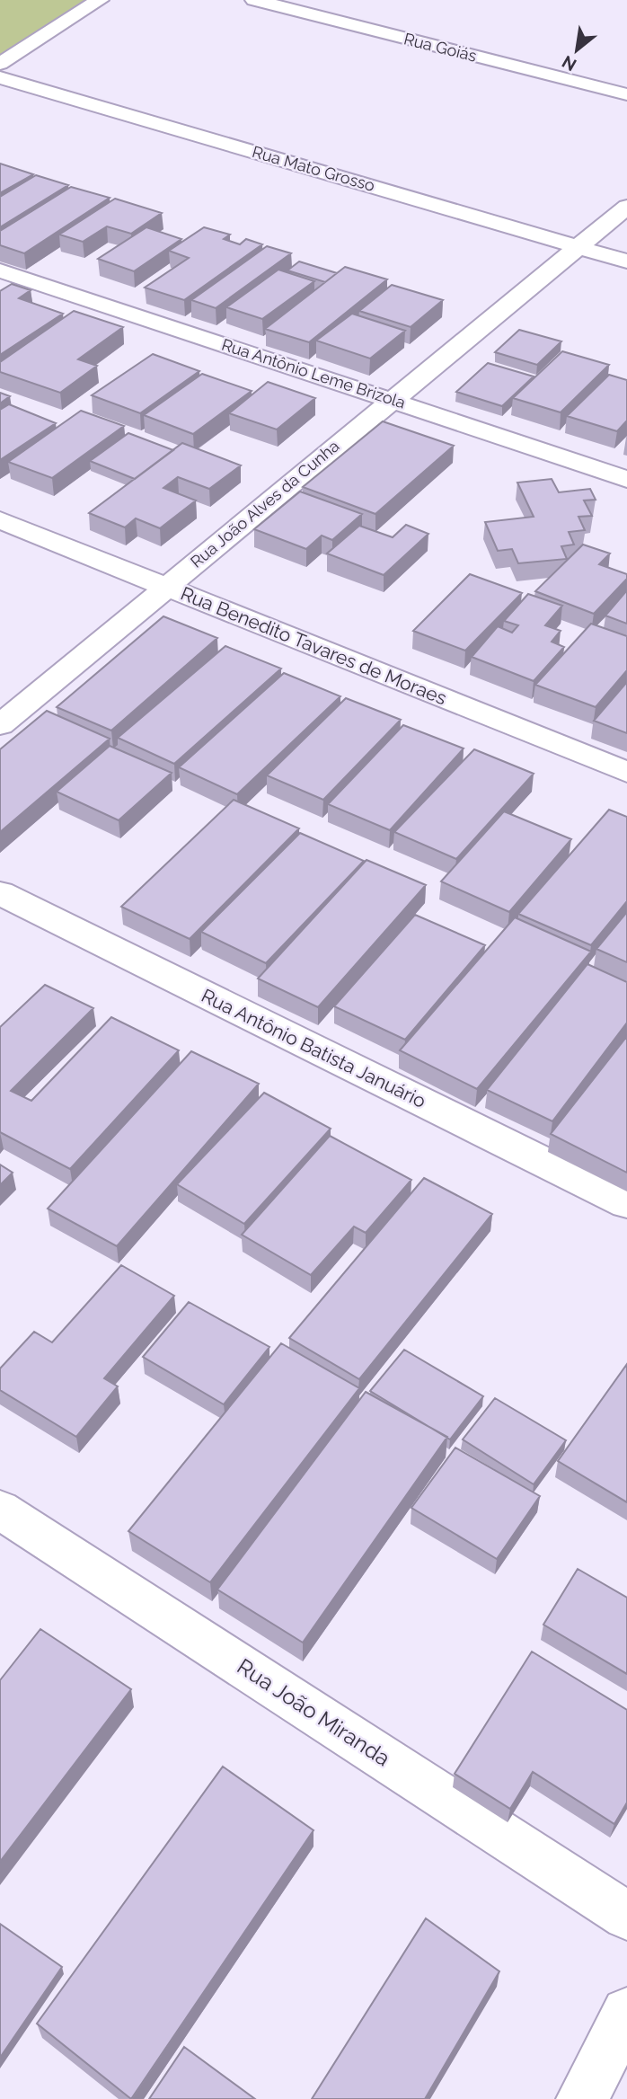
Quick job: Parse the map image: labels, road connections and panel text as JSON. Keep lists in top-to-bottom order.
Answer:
{
  "streets": {
    "street": [
      "Rua Goiás",
      "Rua Mato Grosso",
      "Rua Antônio Leme Brizola",
      "Rua João Alves da Cunha",
      "Rua Benedito Tavares de Moraes",
      "Rua Antônio Batista Januário",
      "Rua João Miranda"
    ]
  },
  "crossings": [
    ["Rua Mato Grosso", "Rua João Alves da Cunha"],
    ["Rua Antônio Leme Brizola", "Rua João Alves da Cunha"],
    ["Rua João Alves da Cunha", "Rua Benedito Tavares de Moraes"]
  ],
  "north": "bottom left"
}
